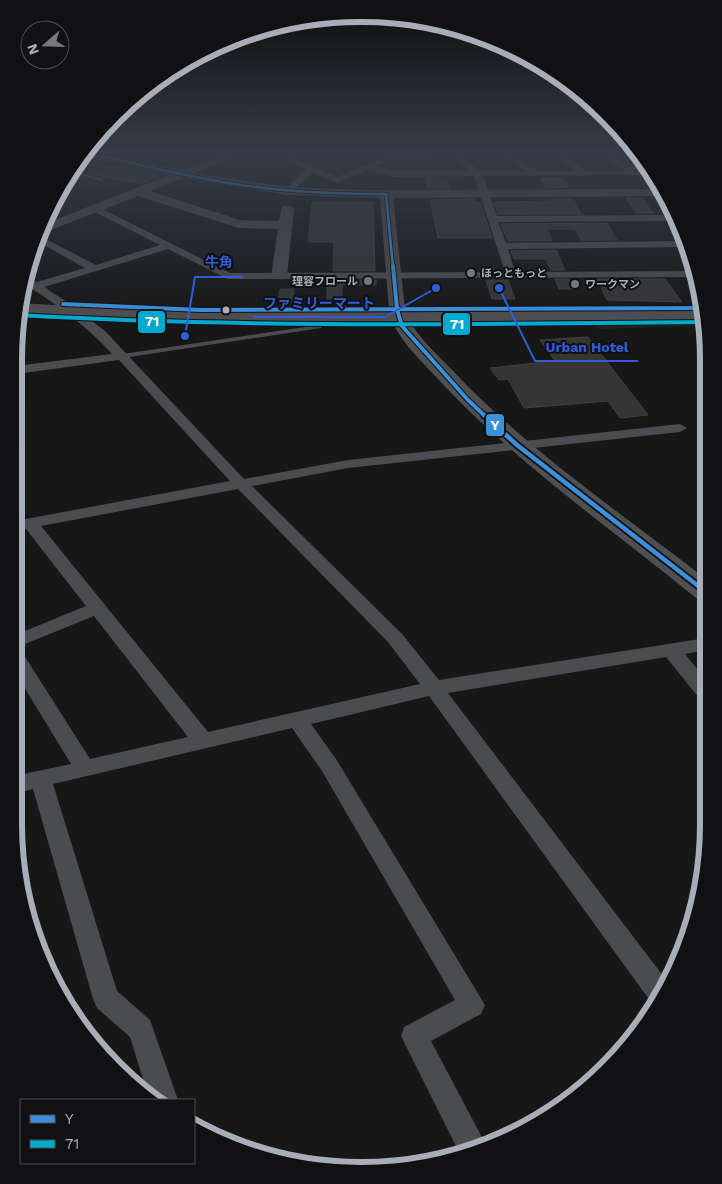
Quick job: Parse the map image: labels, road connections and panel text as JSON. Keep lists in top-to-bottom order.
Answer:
{
  "places": [
    "ほっともっと",
    "理容フロール",
    "ワークマン",
    "ファミリーマート",
    "Urban Hotel",
    "牛角"
  ],
  "lines": ["transit line Y", "transit line 71"],
  "legend": ["Y", "71"],
  "north": "left"
}
